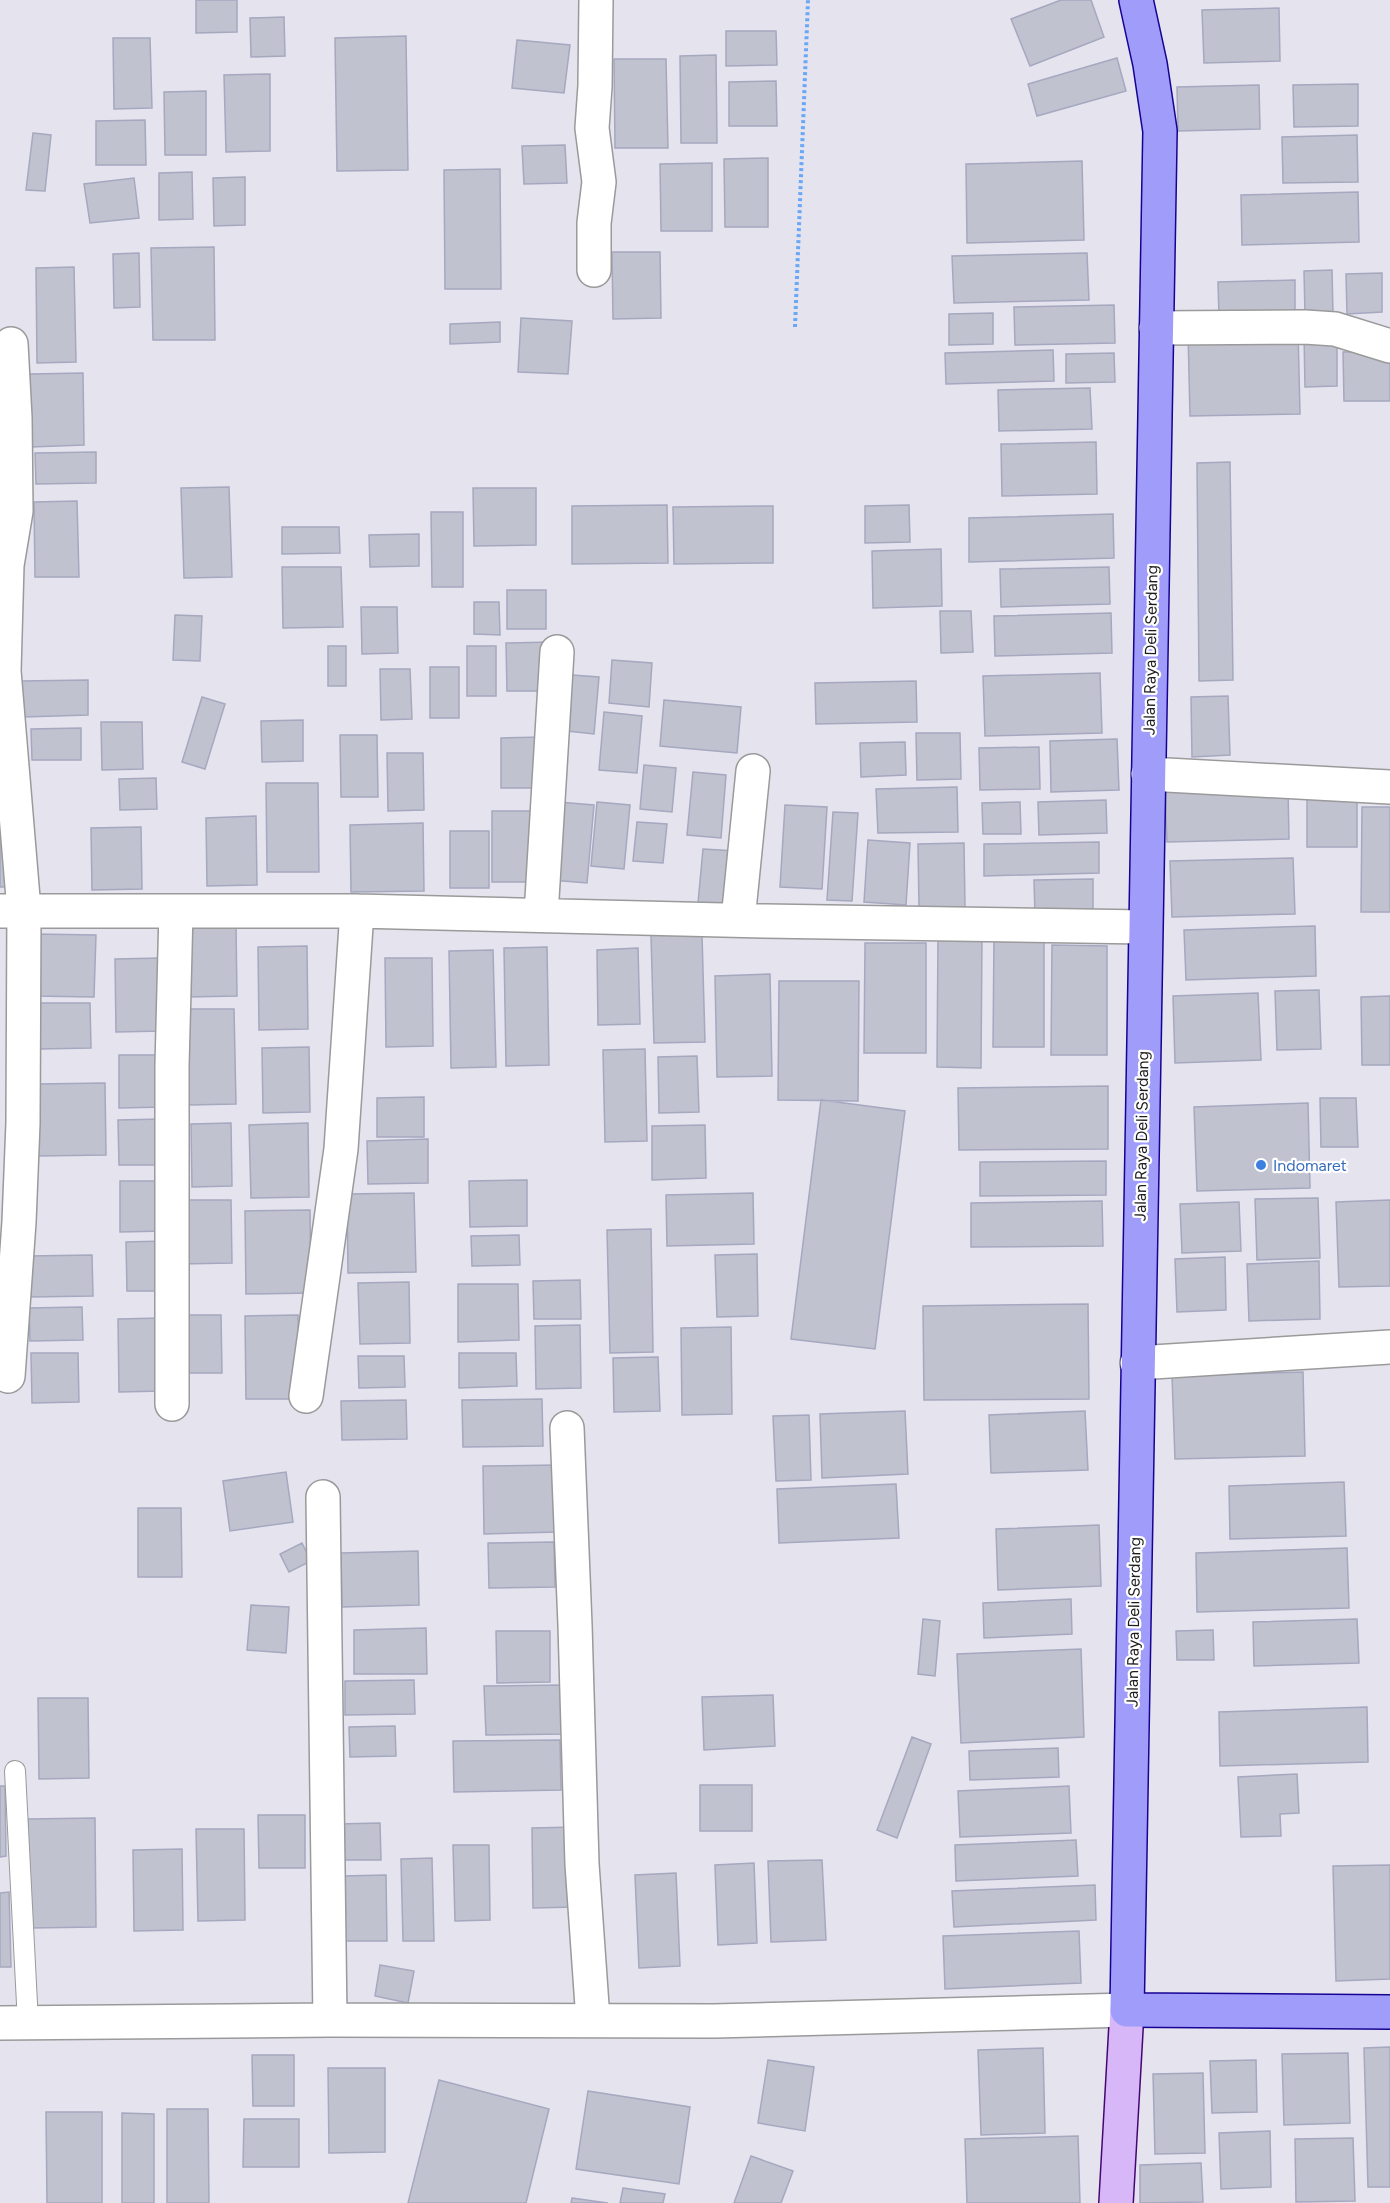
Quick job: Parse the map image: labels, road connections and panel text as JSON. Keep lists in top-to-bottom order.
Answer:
{
  "streets": {
    "main road": ["Jalan Raya Deli Serdang"]
  },
  "places": ["Indomaret"]
}
